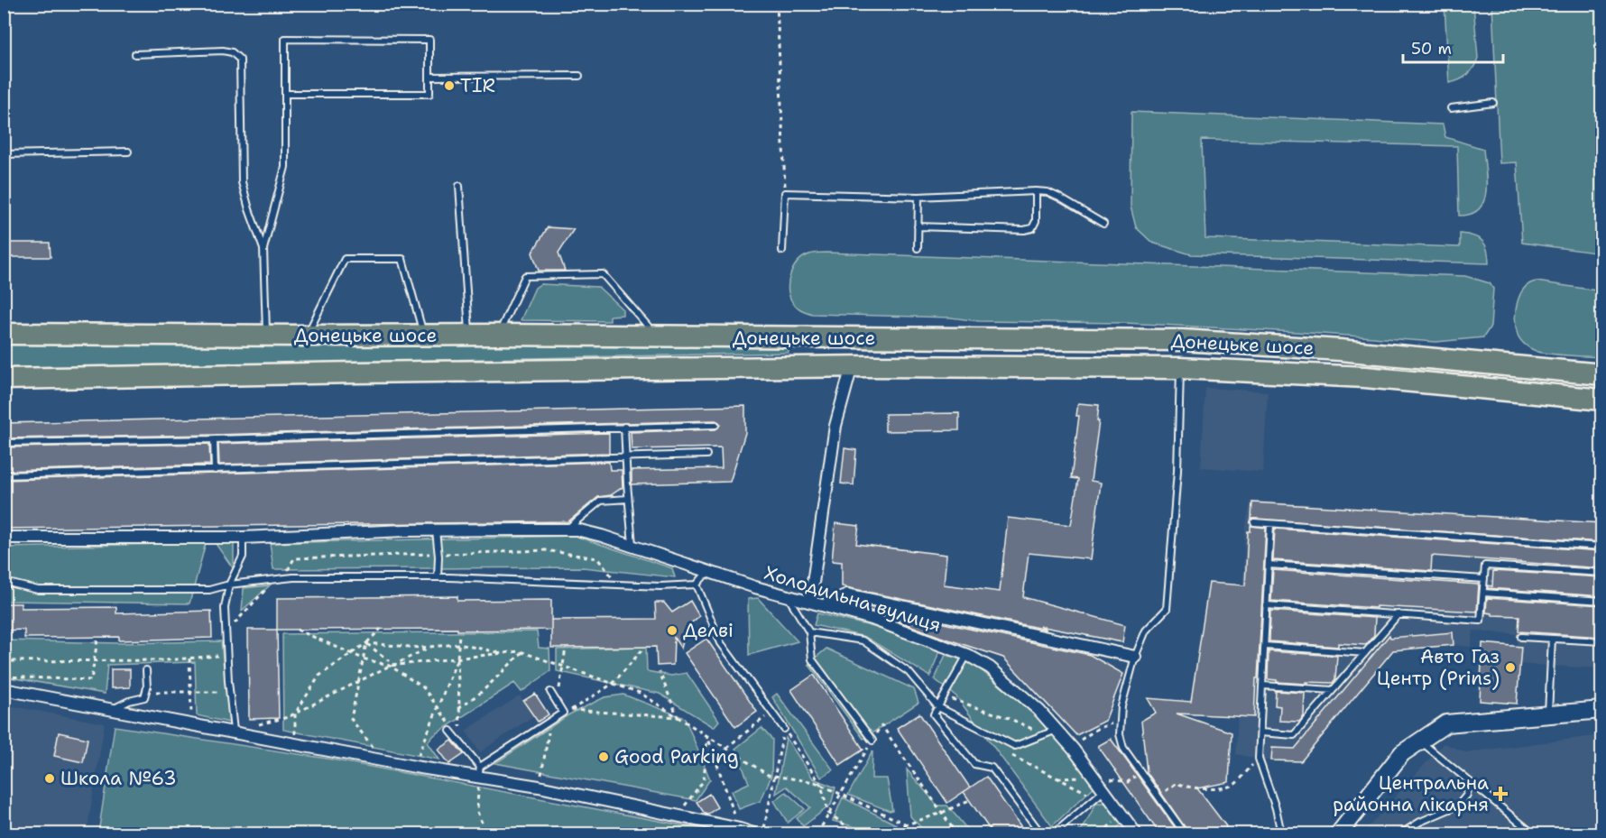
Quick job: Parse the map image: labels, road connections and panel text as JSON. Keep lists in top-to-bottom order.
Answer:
{
  "streets": {
    "highway": ["Донецьке шосе"],
    "street": ["Холодильна вулиця"]
  },
  "places": {
    "other": [
      "TIR",
      "Делві",
      "Авто Газ Центр (Prins)",
      "Good Parking",
      "Школа №63"
    ],
    "health": ["Центральна районна лікарня"]
  },
  "scale_bar": "50 m"
}
